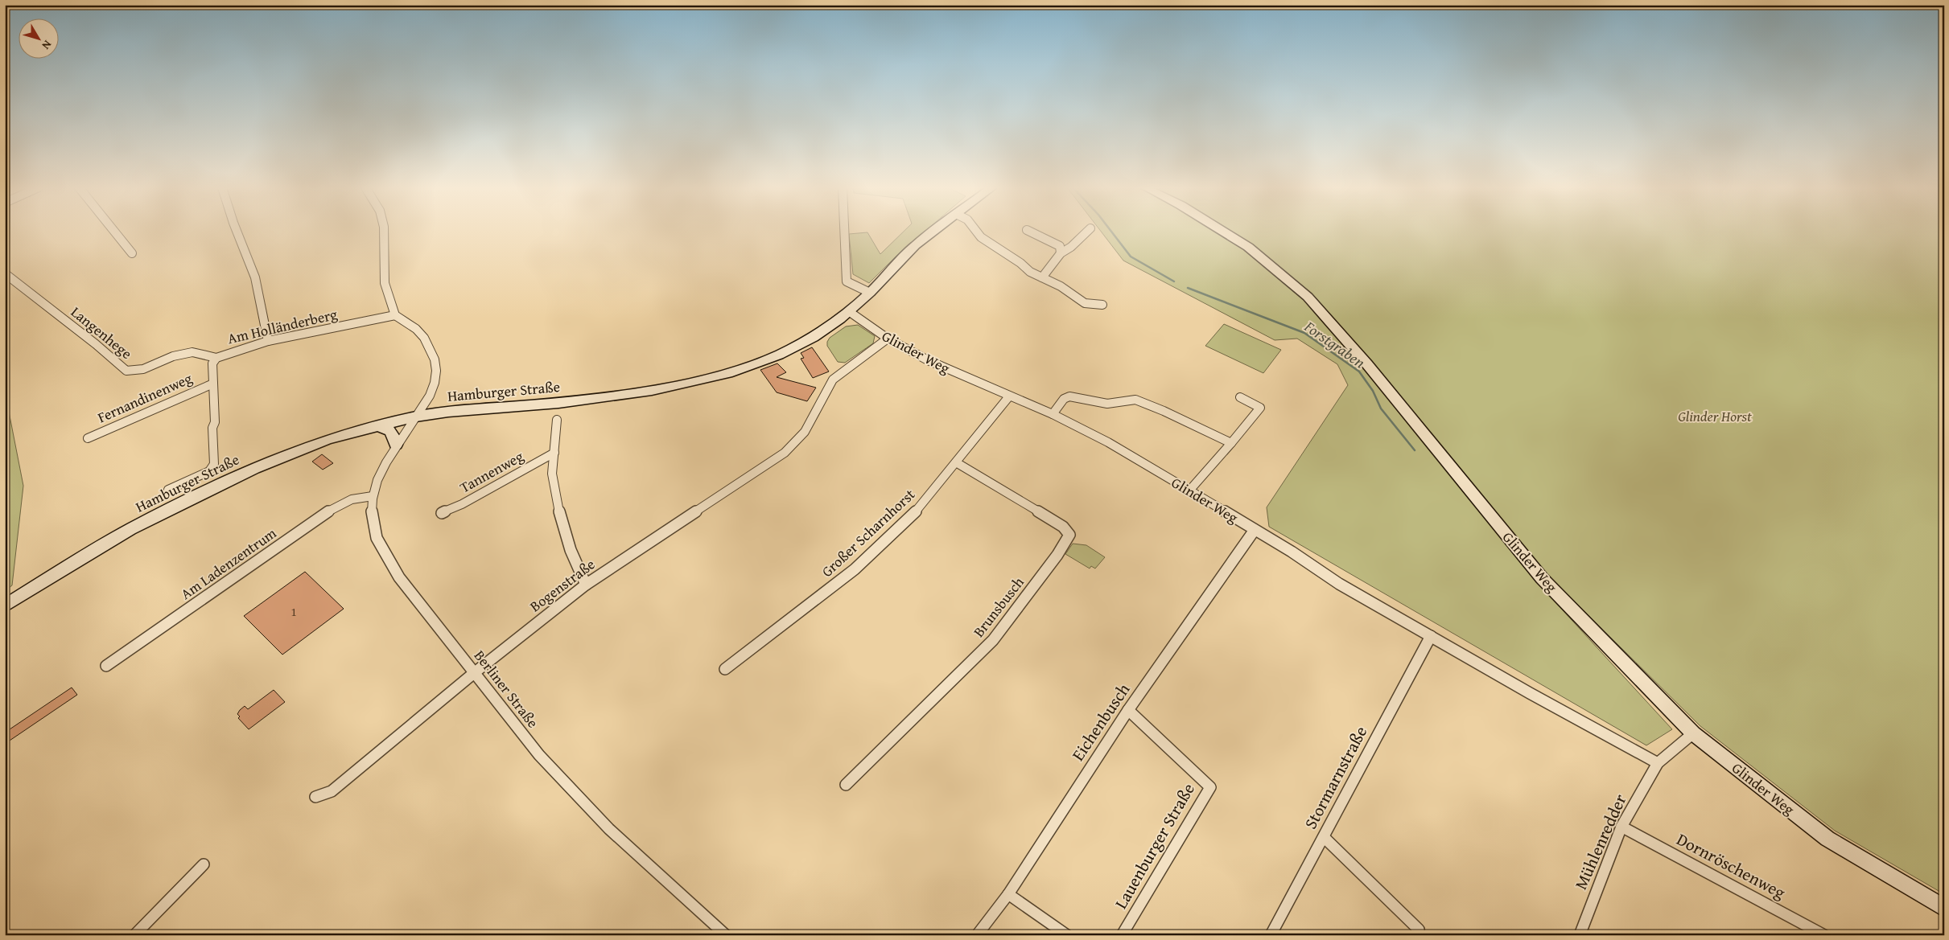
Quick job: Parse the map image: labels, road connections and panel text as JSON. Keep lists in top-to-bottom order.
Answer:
{
  "streets": {
    "main road": ["Glinder Weg", "Hamburger Straße"],
    "street": [
      "Am Holländerberg",
      "Langenhege",
      "Fernandinenweg",
      "Tannenweg",
      "Großer Scharnhorst",
      "Am Ladenzentrum",
      "Bogenstraße",
      "Brunsbusch",
      "Berliner Straße",
      "Eichenbusch",
      "Stormarnstraße",
      "Mühlenredder",
      "Lauenburger Straße",
      "Dornröschenweg"
    ]
  },
  "crossings": [
    ["Am Holländerberg", "Langenhege"],
    ["Am Holländerberg", "Fernandinenweg"],
    ["Am Holländerberg", "Berliner Straße"],
    ["Glinder Weg", "Hamburger Straße"],
    ["Glinder Weg", "Großer Scharnhorst"],
    ["Glinder Weg", "Bogenstraße"],
    ["Glinder Weg", "Eichenbusch"],
    ["Glinder Weg", "Stormarnstraße"],
    ["Glinder Weg", "Mühlenredder"],
    ["Hamburger Straße", "Berliner Straße"],
    ["Großer Scharnhorst", "Brunsbusch"],
    ["Am Ladenzentrum", "Berliner Straße"],
    ["Bogenstraße", "Berliner Straße"],
    ["Eichenbusch", "Lauenburger Straße"],
    ["Mühlenredder", "Dornröschenweg"]
  ],
  "water": ["Forstgraben"],
  "parks": ["Glinder Horst"],
  "house_numbers": ["1"],
  "north": "bottom right"
}
